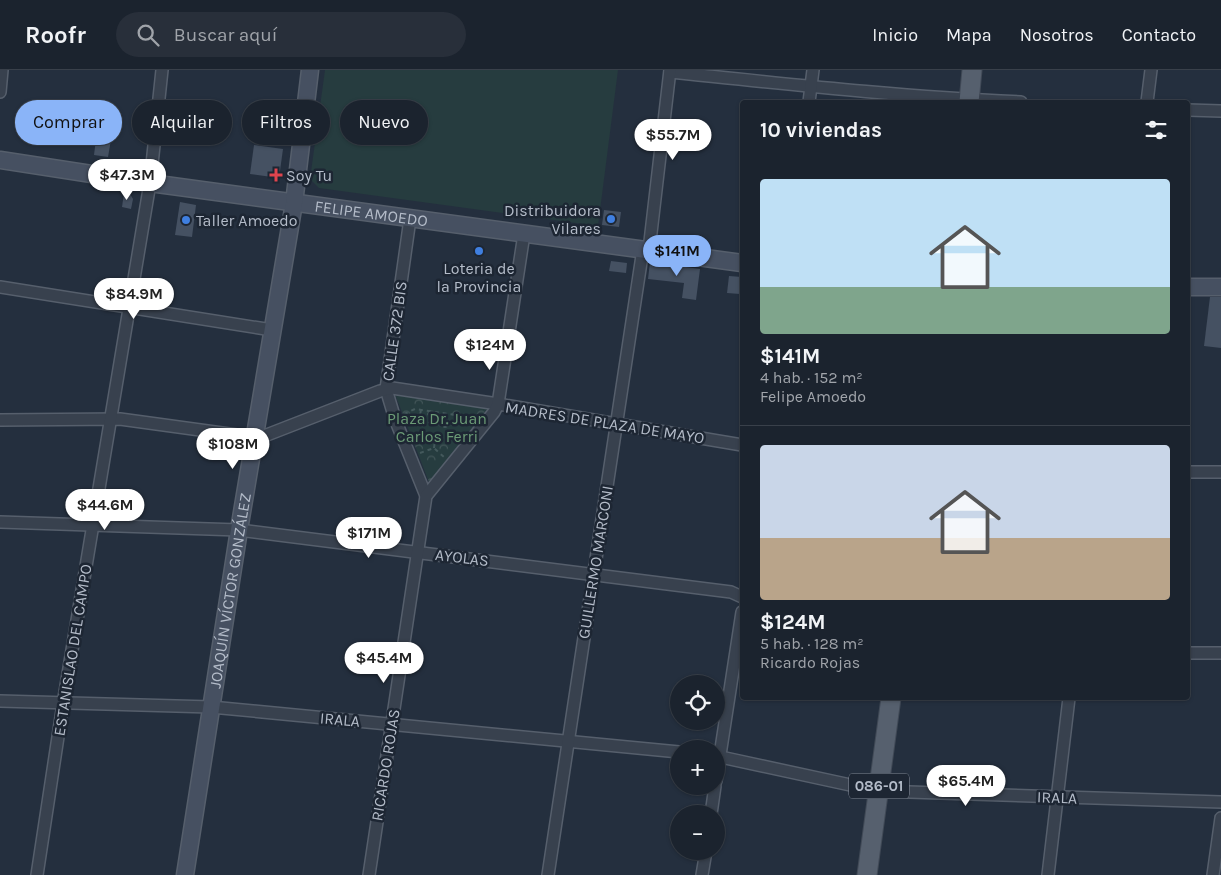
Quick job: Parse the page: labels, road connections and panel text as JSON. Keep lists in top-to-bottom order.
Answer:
{
  "streets": {
    "main road": ["086-01"],
    "street": [
      "FELIPE AMOEDO",
      "CALLE 372 BIS",
      "MADRES DE PLAZA DE MAYO",
      "AYOLAS",
      "GUILLERMO MARCONI",
      "JOAQUÍN VÍCTOR GONZÁLEZ",
      "ESTANISLAO DEL CAMPO",
      "IRALA",
      "RICARDO ROJAS"
    ]
  },
  "crossings": [
    ["FELIPE AMOEDO", "CALLE 372 BIS"],
    ["FELIPE AMOEDO", "GUILLERMO MARCONI"],
    ["FELIPE AMOEDO", "JOAQUÍN VÍCTOR GONZÁLEZ"],
    ["FELIPE AMOEDO", "ESTANISLAO DEL CAMPO"],
    ["CALLE 372 BIS", "MADRES DE PLAZA DE MAYO"],
    ["CALLE 372 BIS", "RICARDO ROJAS"],
    ["MADRES DE PLAZA DE MAYO", "GUILLERMO MARCONI"],
    ["MADRES DE PLAZA DE MAYO", "JOAQUÍN VÍCTOR GONZÁLEZ"],
    ["MADRES DE PLAZA DE MAYO", "ESTANISLAO DEL CAMPO"],
    ["AYOLAS", "GUILLERMO MARCONI"],
    ["AYOLAS", "JOAQUÍN VÍCTOR GONZÁLEZ"],
    ["AYOLAS", "ESTANISLAO DEL CAMPO"],
    ["AYOLAS", "RICARDO ROJAS"],
    ["GUILLERMO MARCONI", "IRALA"],
    ["JOAQUÍN VÍCTOR GONZÁLEZ", "IRALA"],
    ["ESTANISLAO DEL CAMPO", "IRALA"],
    ["IRALA", "RICARDO ROJAS"],
    ["IRALA", "086-01"]
  ],
  "parks": ["Plaza Dr. Juan Carlos Ferri"],
  "places": {
    "health": ["Soy Tu"],
    "other": ["Distribuidora Vilares", "Taller Amoedo", "Loteria de la Provincia"]
  },
  "page": {
    "header": "Roofr",
    "search": "Buscar aquí",
    "nav": [
      "Inicio",
      "Mapa",
      "Nosotros",
      "Contacto"
    ],
    "chip": [
      "Comprar",
      "Alquilar",
      "Filtros",
      "Nuevo"
    ],
    "heading": "10 viviendas",
    "price": [
      "$55.7M",
      "$47.3M",
      "$141M",
      "$84.9M",
      "$124M",
      "$108M",
      "$44.6M",
      "$171M",
      "$45.4M",
      "$65.4M"
    ],
    "list": [
      {
        "name": "$141M",
        "note": "4 hab. · 152 m² · Felipe Amoedo"
      },
      {
        "name": "$124M",
        "note": "5 hab. · 128 m² · Ricardo Rojas"
      }
    ],
    "map_buttons": ["+", "−"]
  }
}
